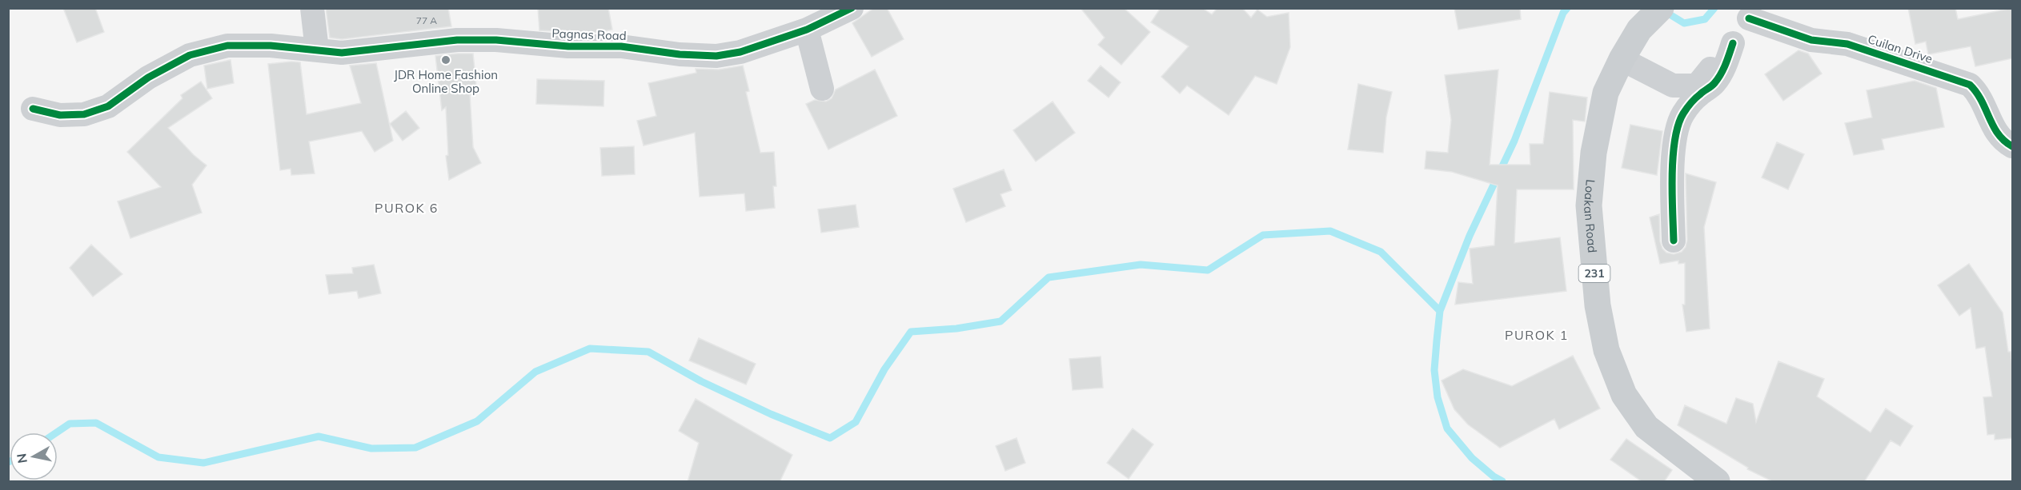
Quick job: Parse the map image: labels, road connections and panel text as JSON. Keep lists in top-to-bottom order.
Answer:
{
  "streets": {
    "main road": ["Loakan Road", "231"],
    "street": ["Pagnas Road", "Cuilan Drive"]
  },
  "districts": ["PUROK 6", "PUROK 1"],
  "places": ["JDR Home Fashion Online Shop"],
  "house_numbers": ["77 A"],
  "north": "left"
}
